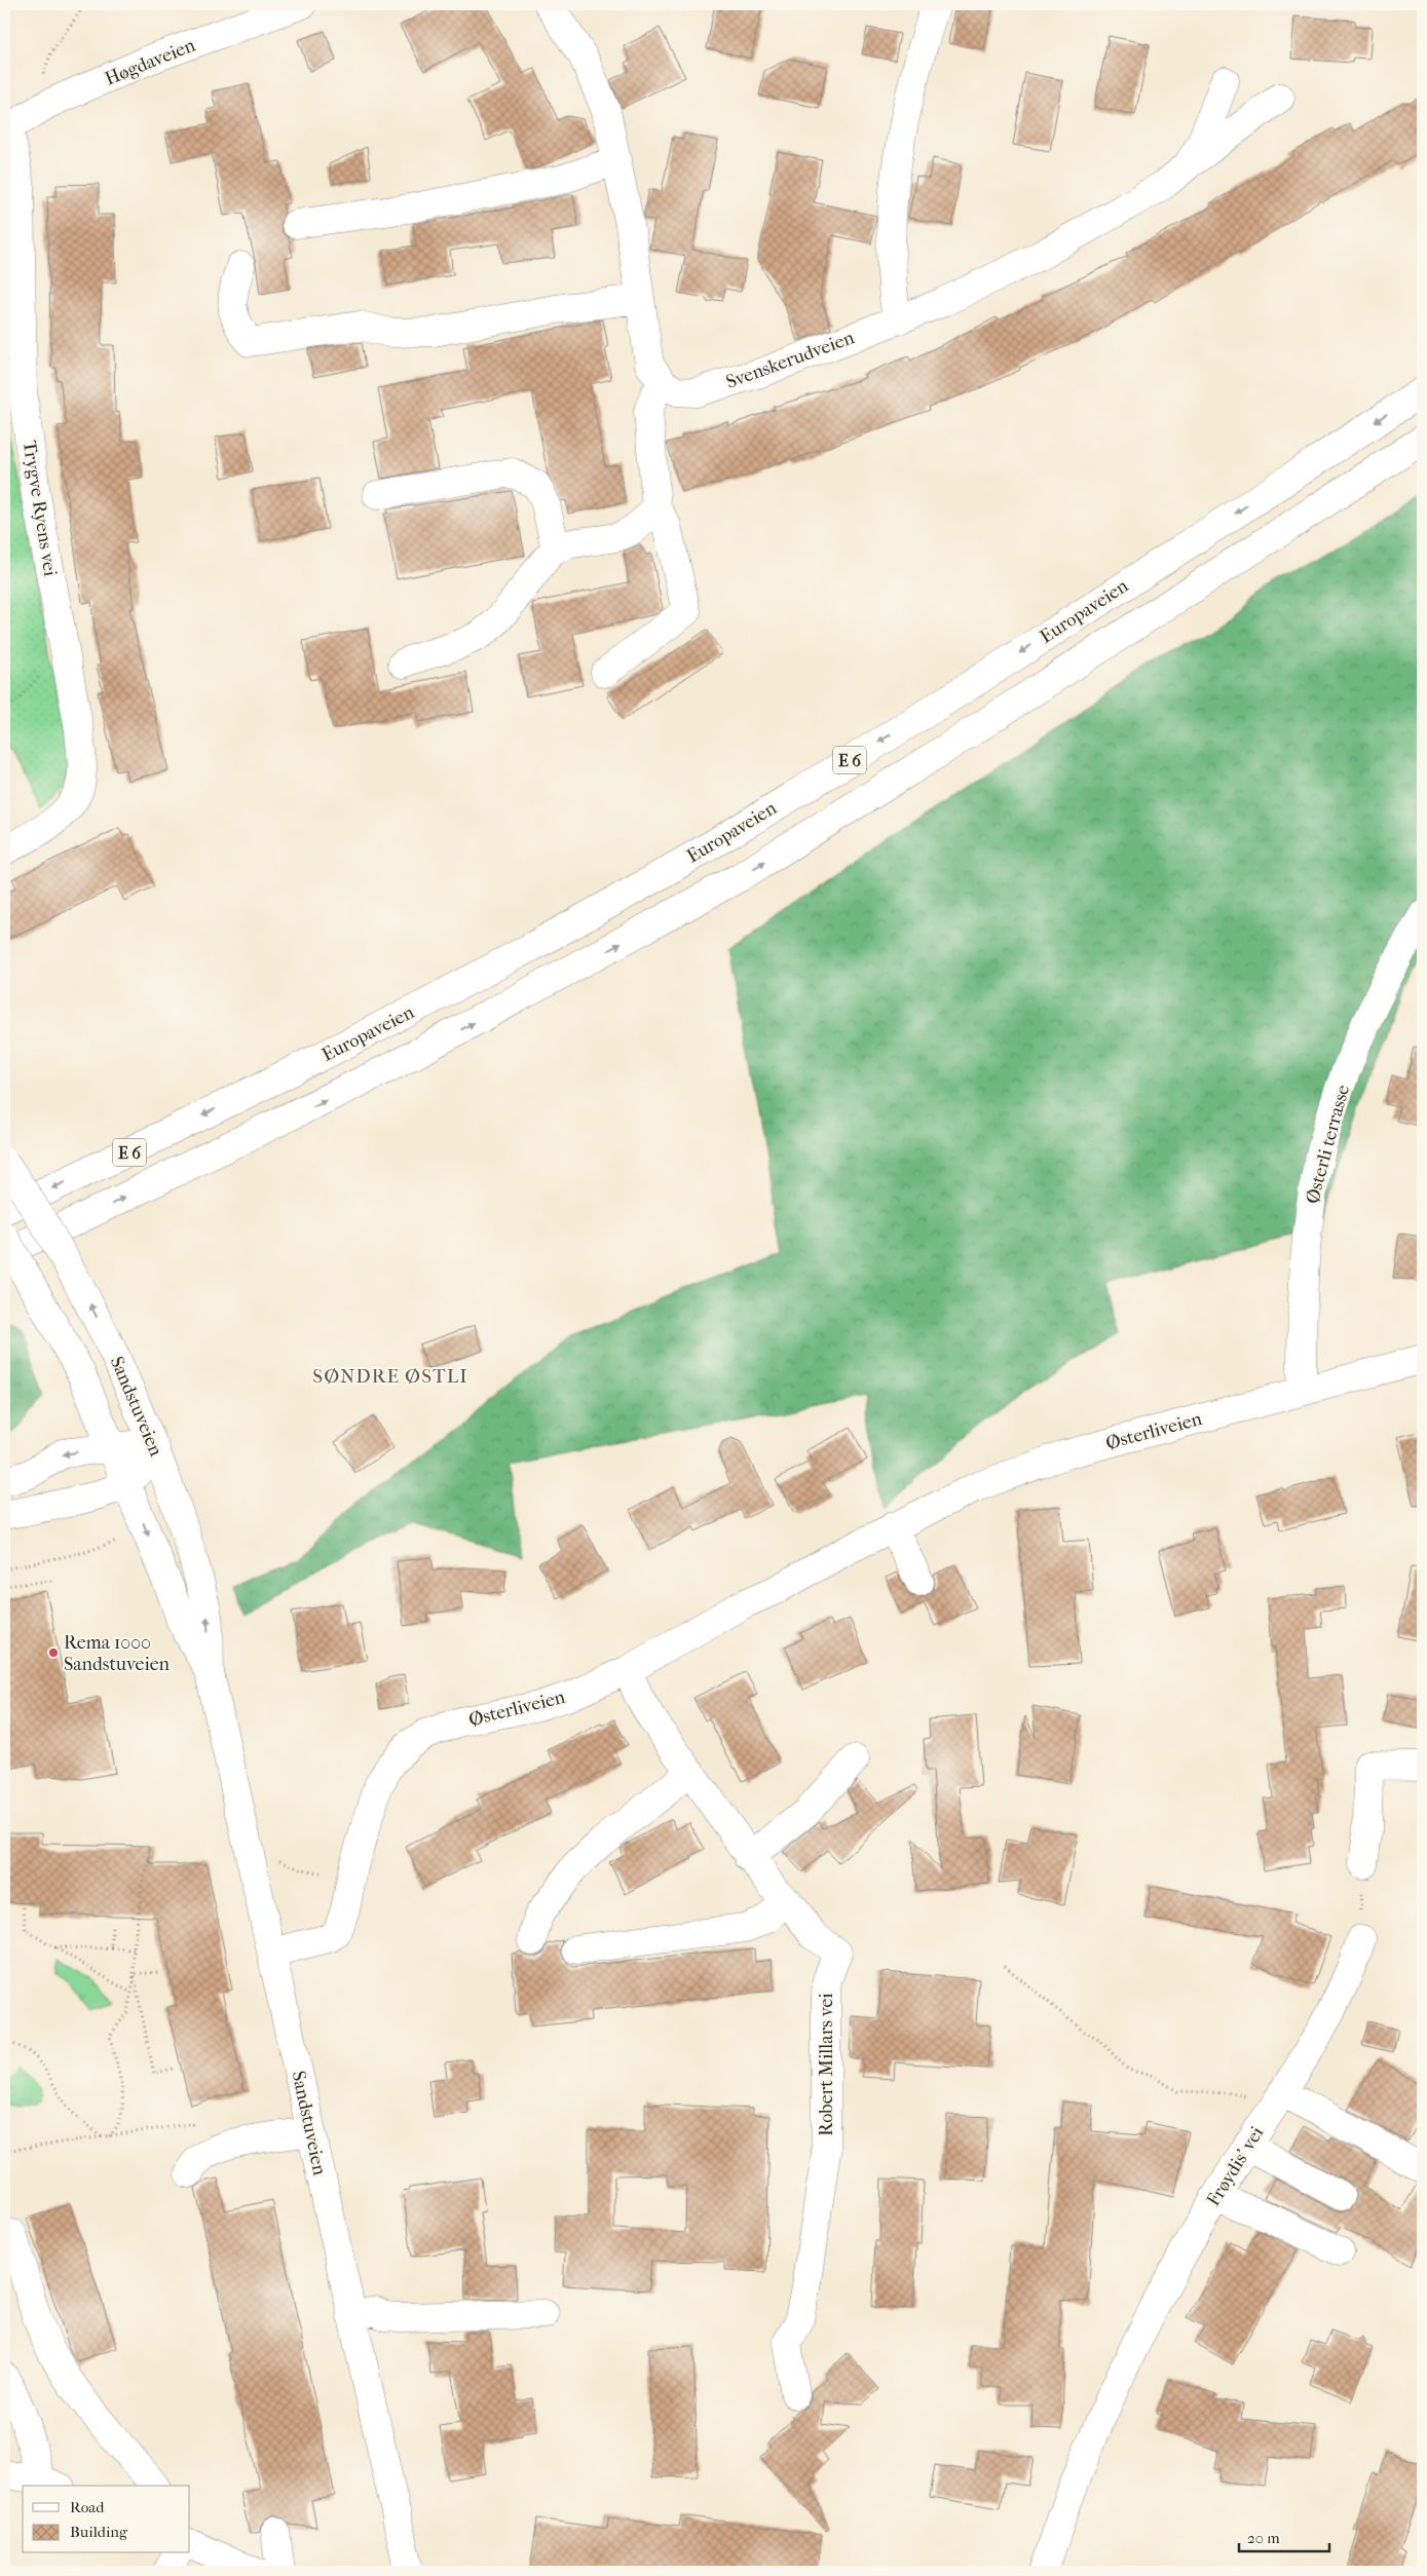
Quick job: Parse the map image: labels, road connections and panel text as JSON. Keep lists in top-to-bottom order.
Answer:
{
  "streets": {
    "main road": [
      "Høgdaveien",
      "Svenskerudveien",
      "Trygve Ryens vei",
      "Europaveien",
      "E 6",
      "Østerli terrasse",
      "Sandstuveien",
      "Østerliveien",
      "Robert Millars vei",
      "Frøydis' vei"
    ]
  },
  "crossings": [
    ["Høgdaveien", "Trygve Ryens vei"],
    ["Østerli terrasse", "Østerliveien"],
    ["Sandstuveien", "Østerliveien"],
    ["Østerliveien", "Robert Millars vei"]
  ],
  "districts": ["SØNDRE ØSTLI"],
  "places": ["Rema 1000 Sandstuveien"],
  "legend": ["Road", "Building"],
  "scale_bar": "20 m"
}
